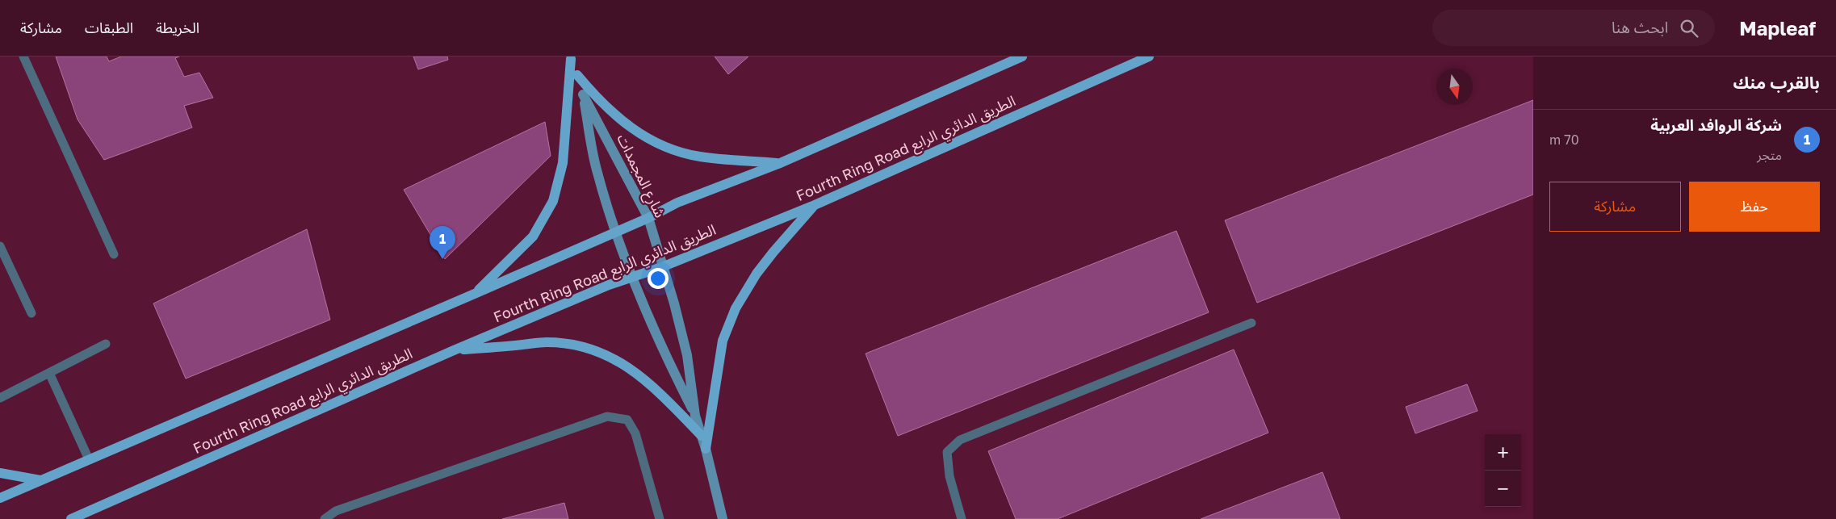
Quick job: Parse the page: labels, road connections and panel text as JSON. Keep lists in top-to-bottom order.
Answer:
{
  "streets": {
    "main road": ["Fourth Ring Road الطريق الدائري الرابع", "شارع المجمدات"]
  },
  "crossings": [
    ["Fourth Ring Road الطريق الدائري الرابع", "شارع المجمدات"]
  ],
  "north": "bottom",
  "page": {
    "header": "Mapleaf",
    "search": "ابحث هنا",
    "nav": ["الخريطة", "الطبقات", "مشاركة"],
    "heading": "بالقرب منك",
    "list": [
      {
        "mark": "1",
        "name": "شركة الروافد العربية",
        "note": "متجر",
        "value": "70 m"
      }
    ],
    "buttons": ["حفظ", "مشاركة"],
    "pins": "1",
    "map_buttons": ["+", "−"]
  }
}
